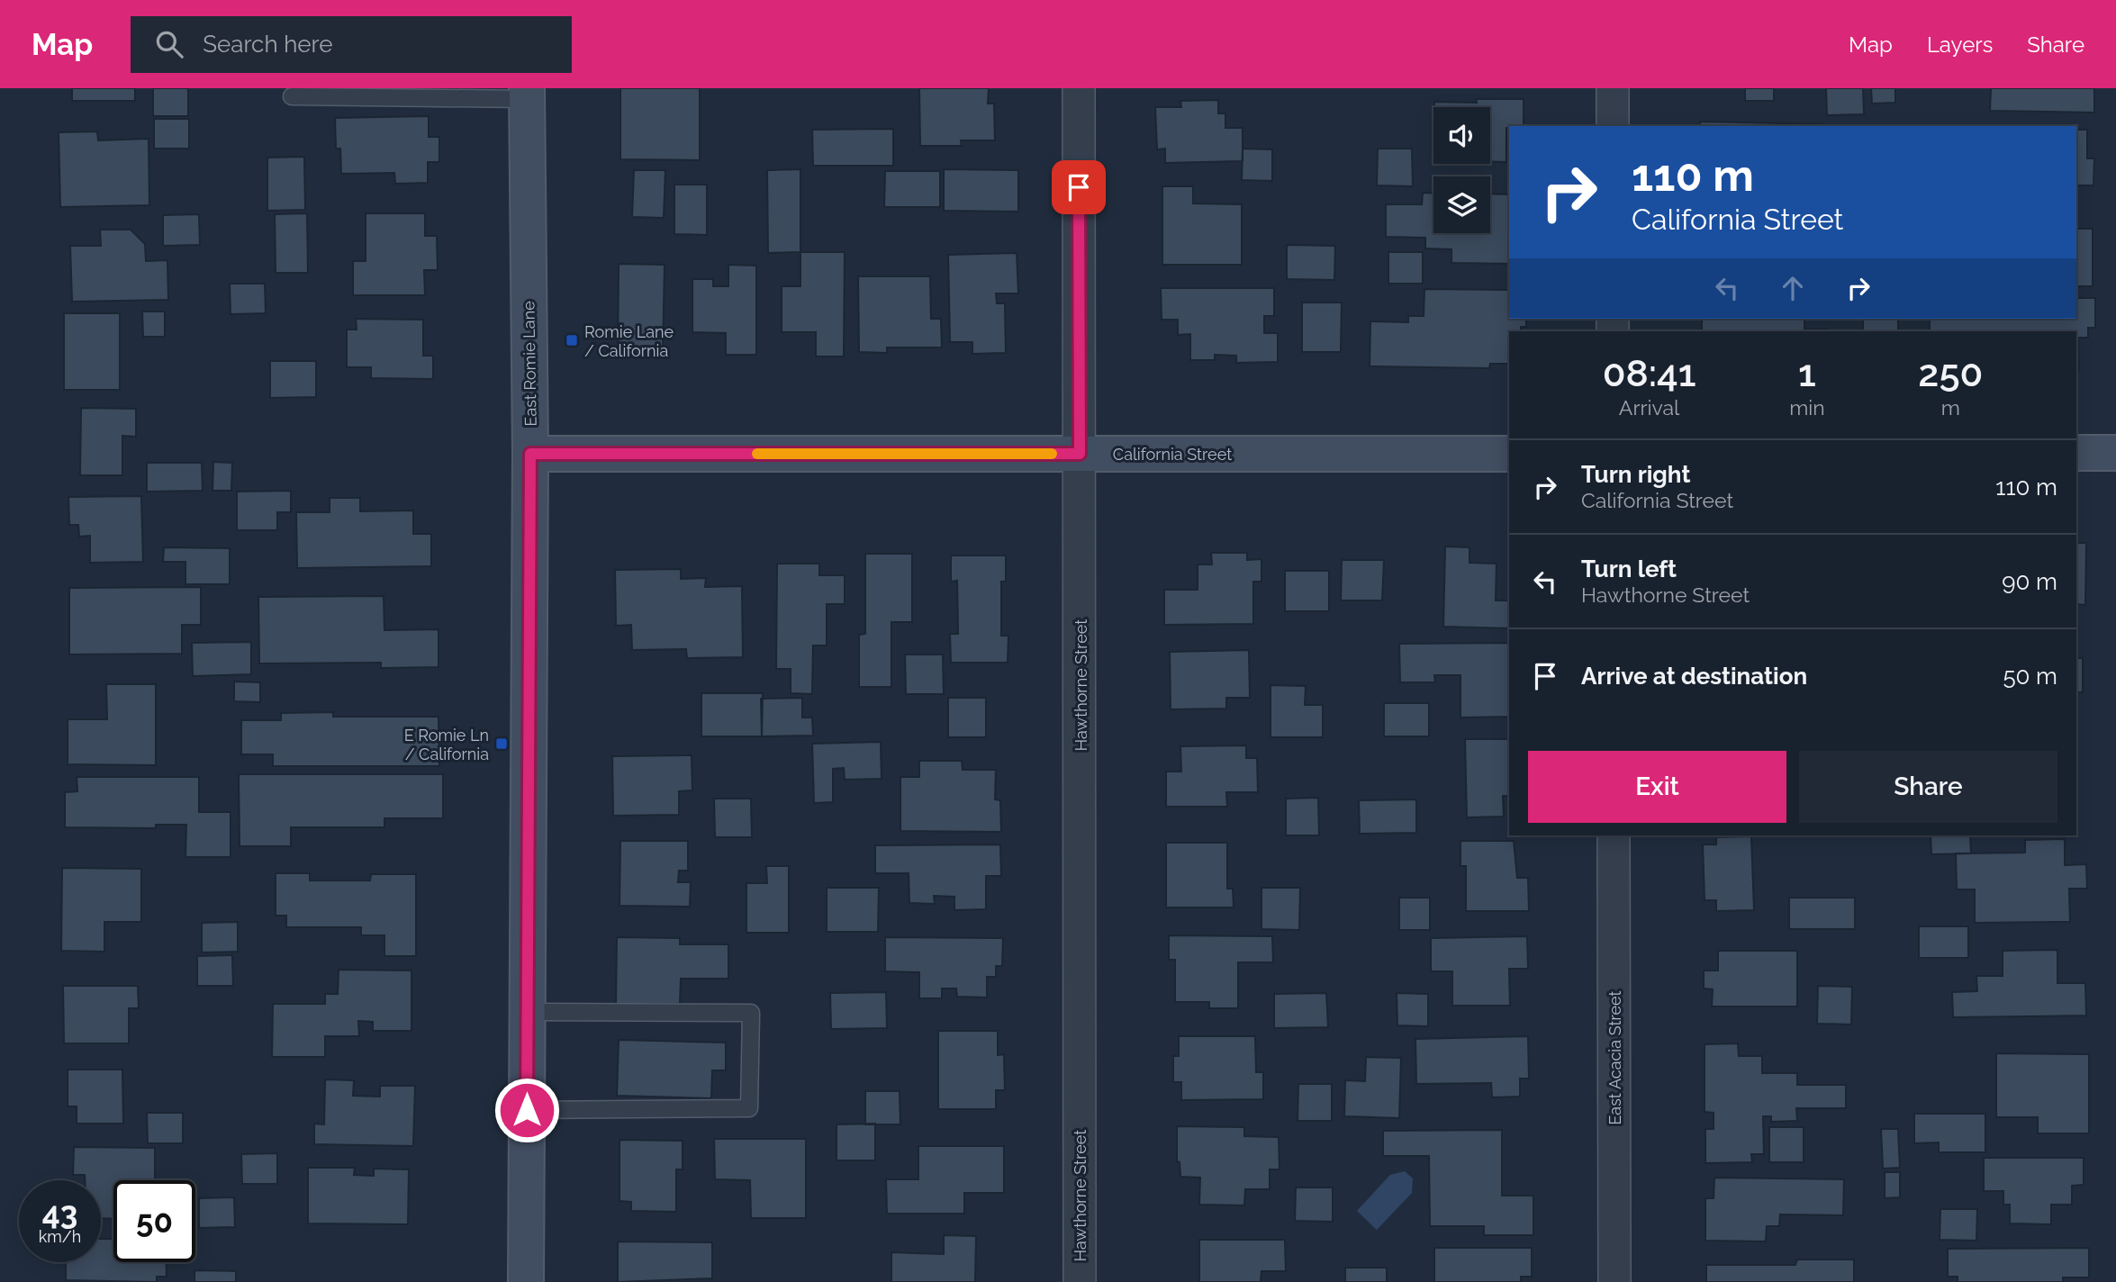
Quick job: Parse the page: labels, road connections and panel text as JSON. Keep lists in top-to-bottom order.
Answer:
{
  "streets": {
    "main road": ["East Romie Lane", "California Street"],
    "street": ["Hawthorne Street", "East Acacia Street"]
  },
  "crossings": [
    ["East Romie Lane", "California Street"],
    ["California Street", "Hawthorne Street"]
  ],
  "places": {
    "transit": ["Romie Lane / California", "E Romie Ln / California"]
  },
  "page": {
    "header": "Map",
    "search": "Search here",
    "nav": ["Map", "Layers", "Share"],
    "turn": ["110 m", "California Street"],
    "eta": [
      "08:41",
      "Arrival",
      "1",
      "min",
      "250",
      "m"
    ],
    "list": [
      {
        "name": "Turn right",
        "note": "California Street",
        "value": "110 m"
      },
      {
        "name": "Turn left",
        "note": "Hawthorne Street",
        "value": "90 m"
      },
      {
        "name": "Arrive at destination",
        "value": "50 m"
      }
    ],
    "buttons": ["Exit", "Share"],
    "speed": "43 km/h",
    "limit": "50"
  }
}
